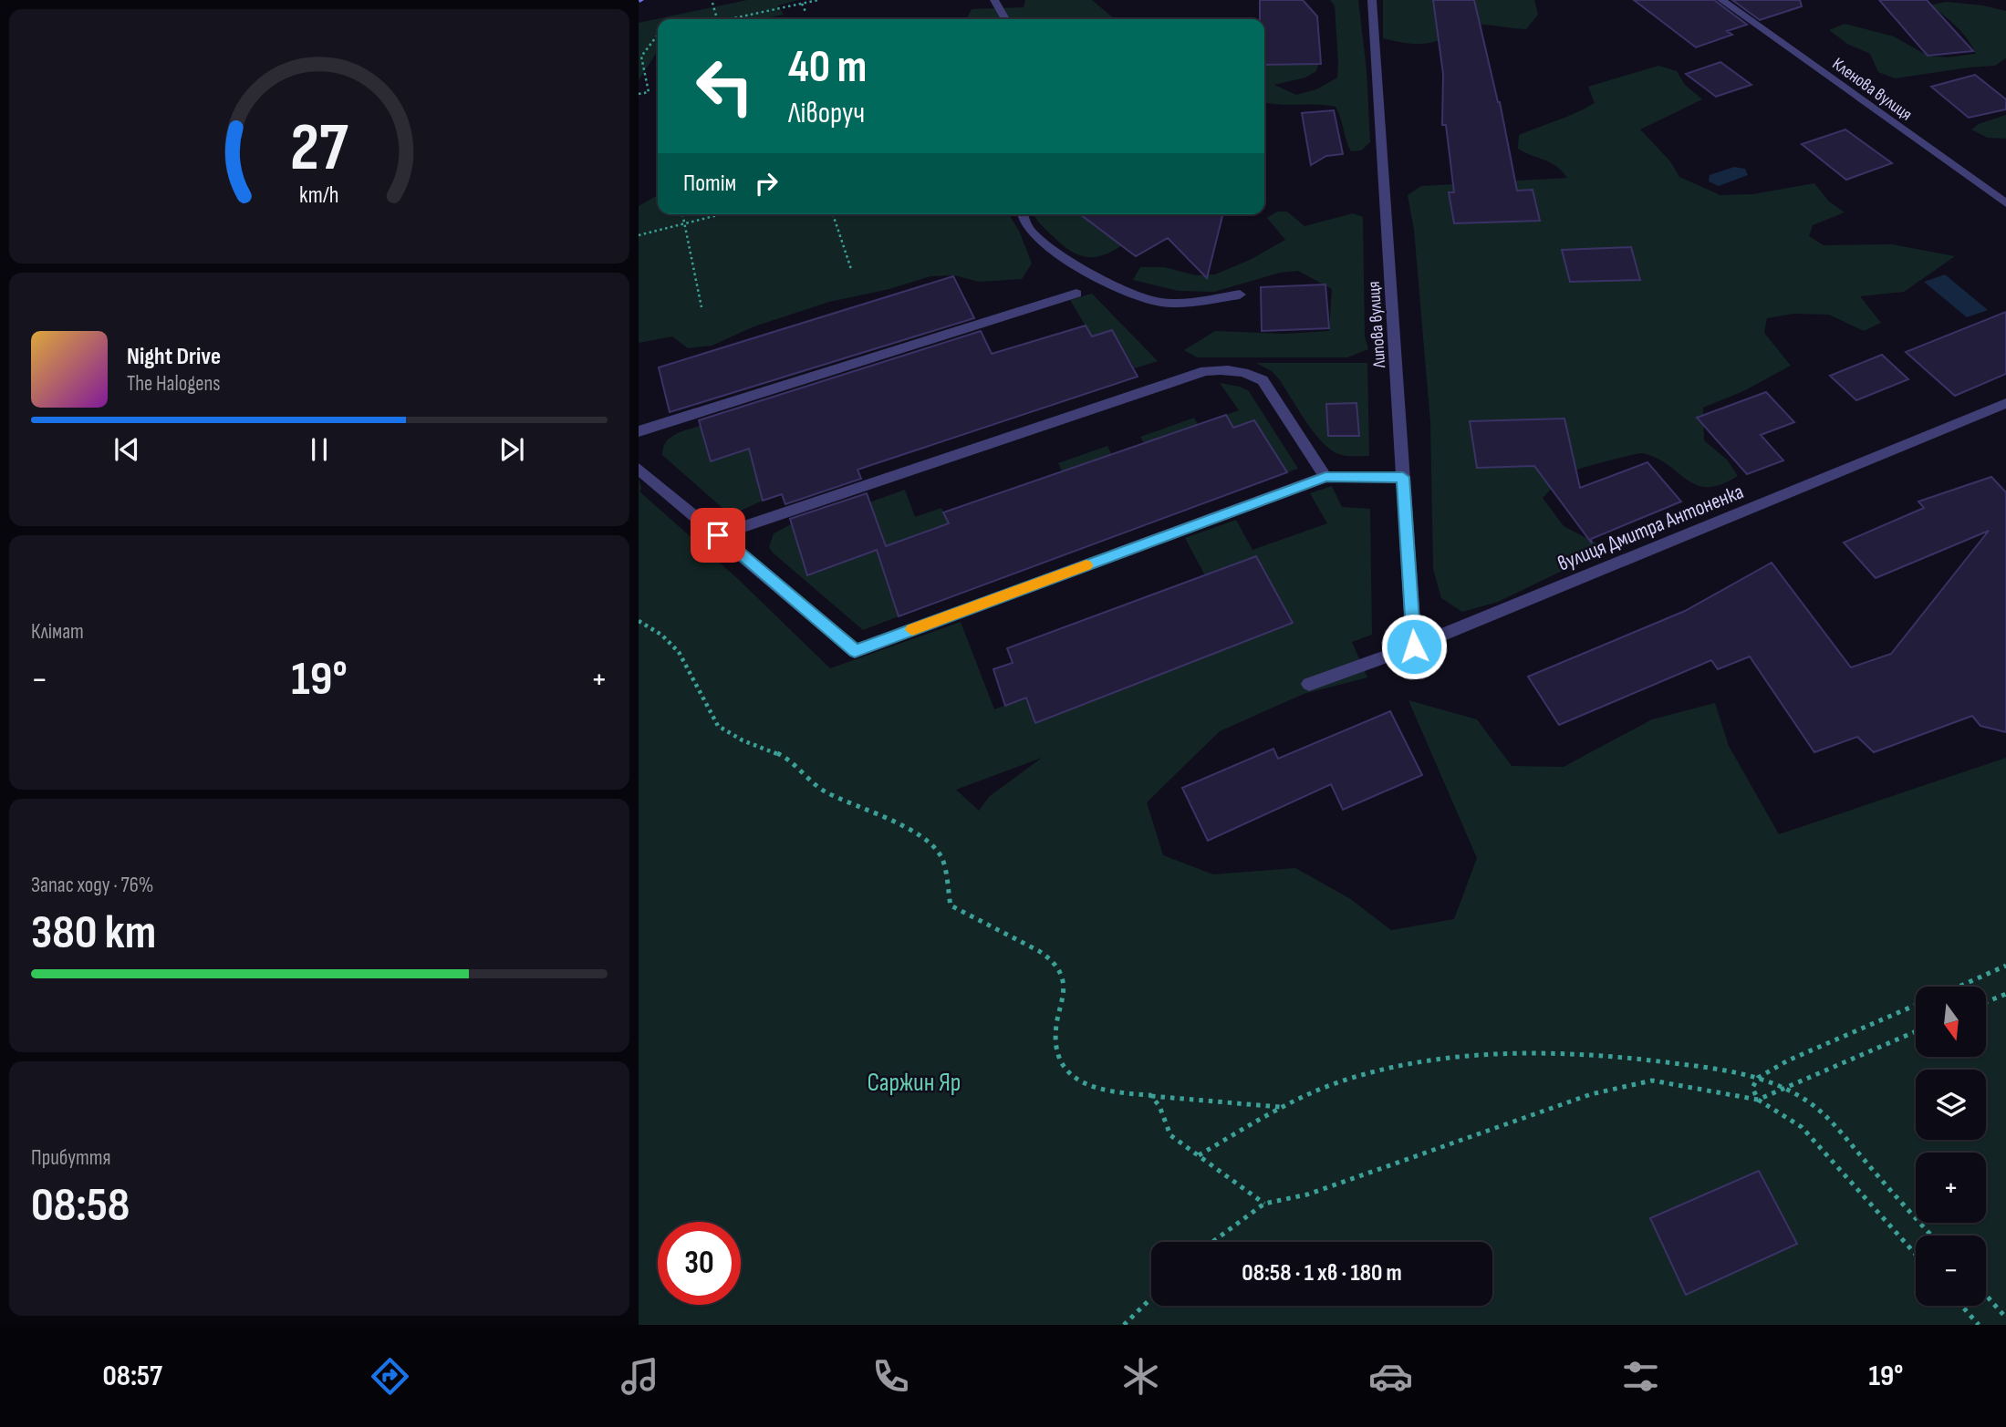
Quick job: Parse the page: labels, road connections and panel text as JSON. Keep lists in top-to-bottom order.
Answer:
{
  "streets": {
    "street": ["Кленова вулиця", "Липова вулиця", "вулиця Дмитра Антоненка"]
  },
  "crossings": [
    ["Липова вулиця", "вулиця Дмитра Антоненка"]
  ],
  "parks": ["Саржин Яр"],
  "north": "bottom",
  "page": {
    "turn": ["40 m", "Ліворуч"],
    "then": "Потім",
    "song": ["Night Drive", "The Halogens"],
    "tile": [
      "Клімат",
      ["Запас ходу · 76%", "380 km"],
      ["Прибуття", "08:58"]
    ],
    "heat": ["−", "19°", "+"],
    "map_buttons": ["+", "−"],
    "limit": "30",
    "trip": "08:58 · 1 хв · 180 m",
    "tabs": ["08:57", "19°"],
    "gauge": ["27", "km/h"]
  }
}
